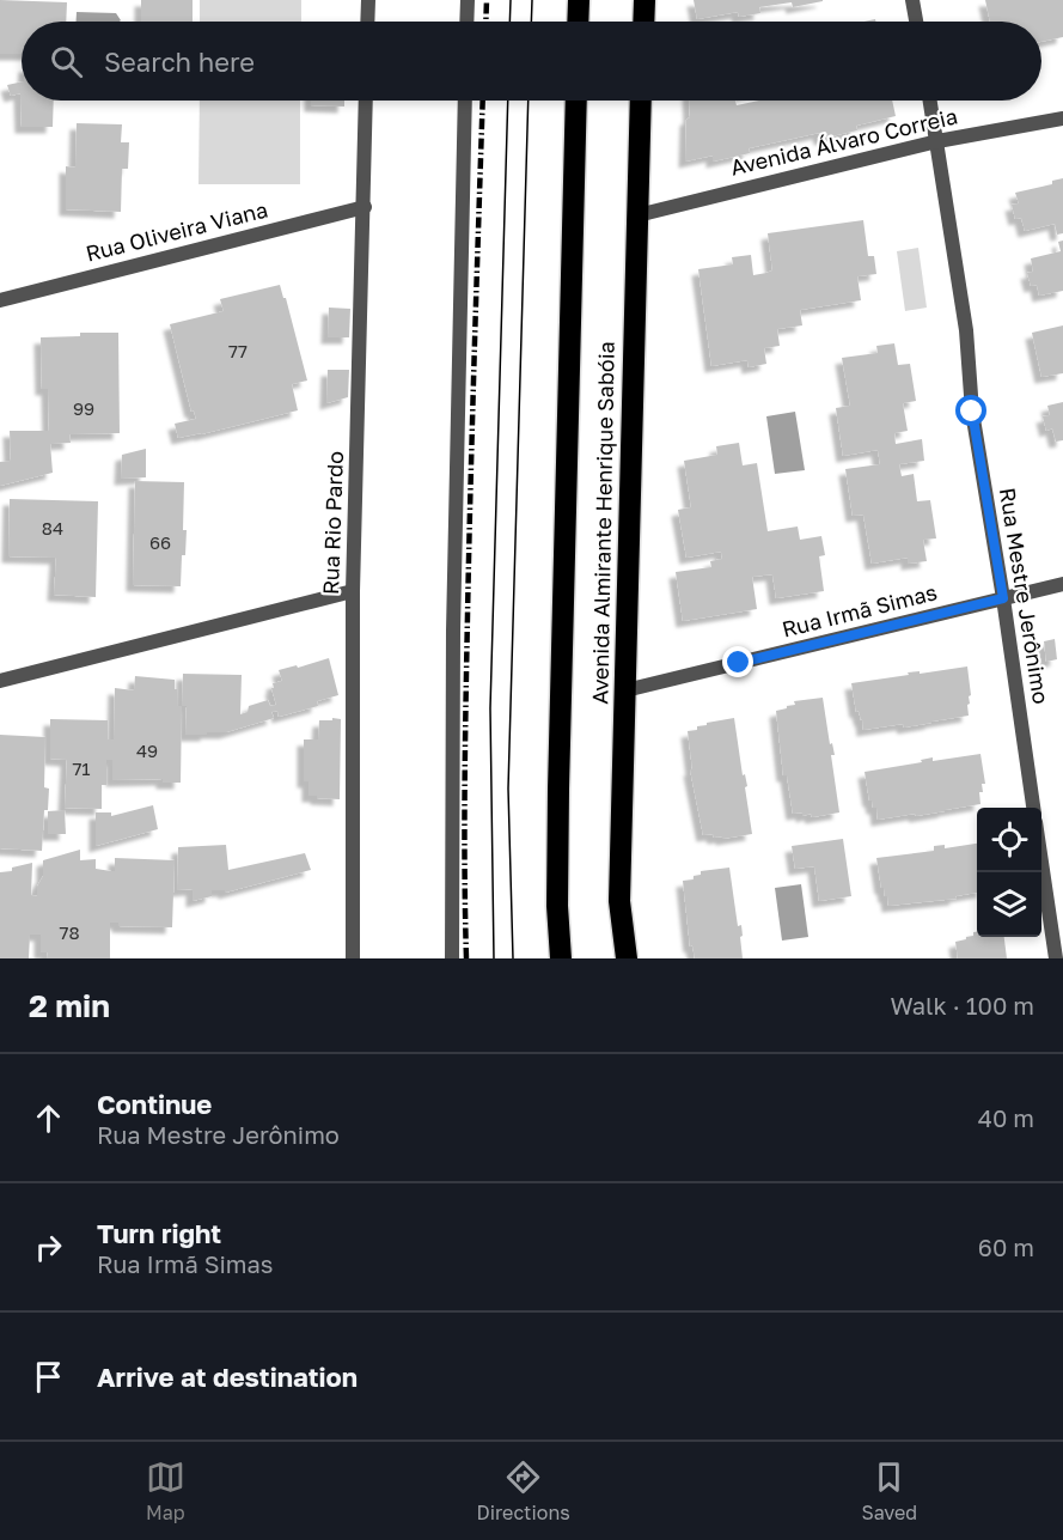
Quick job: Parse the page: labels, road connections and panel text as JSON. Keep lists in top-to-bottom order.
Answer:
{
  "streets": {
    "highway": ["Avenida Almirante Henrique Sabóia"],
    "street": [
      "Avenida Álvaro Correia",
      "Rua Oliveira Viana",
      "Rua Rio Pardo",
      "Rua Mestre Jerônimo",
      "Rua Irmã Simas"
    ]
  },
  "crossings": [
    ["Avenida Álvaro Correia", "Avenida Almirante Henrique Sabóia"],
    ["Avenida Álvaro Correia", "Rua Mestre Jerônimo"],
    ["Rua Oliveira Viana", "Rua Rio Pardo"],
    ["Avenida Almirante Henrique Sabóia", "Rua Irmã Simas"],
    ["Rua Mestre Jerônimo", "Rua Irmã Simas"]
  ],
  "house_numbers": [
    "77",
    "99",
    "84",
    "66",
    "49",
    "71",
    "78"
  ],
  "page": {
    "search": "Search here",
    "heading": ["2 min", "Walk · 100 m"],
    "list": [
      ["Continue", "Rua Mestre Jerônimo", "40 m"],
      ["Turn right", "Rua Irmã Simas", "60 m"],
      "Arrive at destination"
    ],
    "nav": ["Map", "Directions", "Saved"]
  }
}
